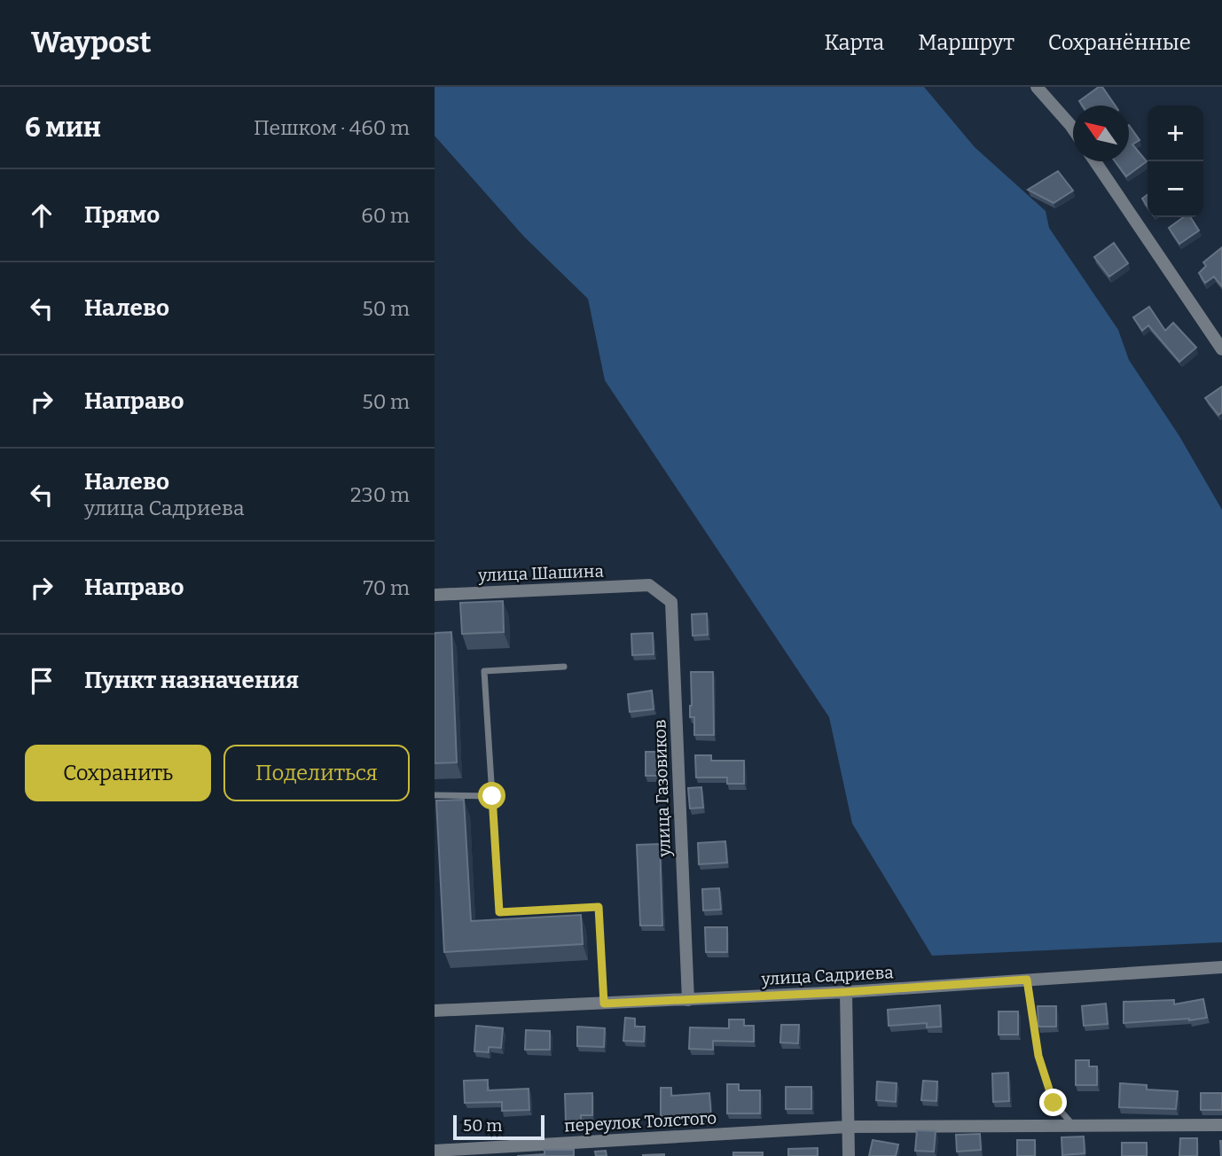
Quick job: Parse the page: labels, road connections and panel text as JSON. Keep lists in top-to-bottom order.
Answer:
{
  "streets": {
    "street": [
      "улица Шашина",
      "улица Газовиков",
      "улица Садриева",
      "переулок Толстого"
    ]
  },
  "crossings": [
    ["улица Шашина", "улица Газовиков"],
    ["улица Газовиков", "улица Садриева"]
  ],
  "scale_bar": "50 m",
  "north": "top left",
  "page": {
    "header": "Waypost",
    "nav": ["Карта", "Маршрут", "Сохранённые"],
    "heading": ["6 мин", "Пешком · 460 m"],
    "map_buttons": ["+", "−"],
    "list": [
      ["Прямо", "60 m"],
      ["Налево", "50 m"],
      ["Направо", "50 m"],
      ["Налево", "улица Садриева", "230 m"],
      ["Направо", "70 m"],
      "Пункт назначения"
    ],
    "buttons": ["Сохранить", "Поделиться"],
    "scale": "50 m"
  }
}
